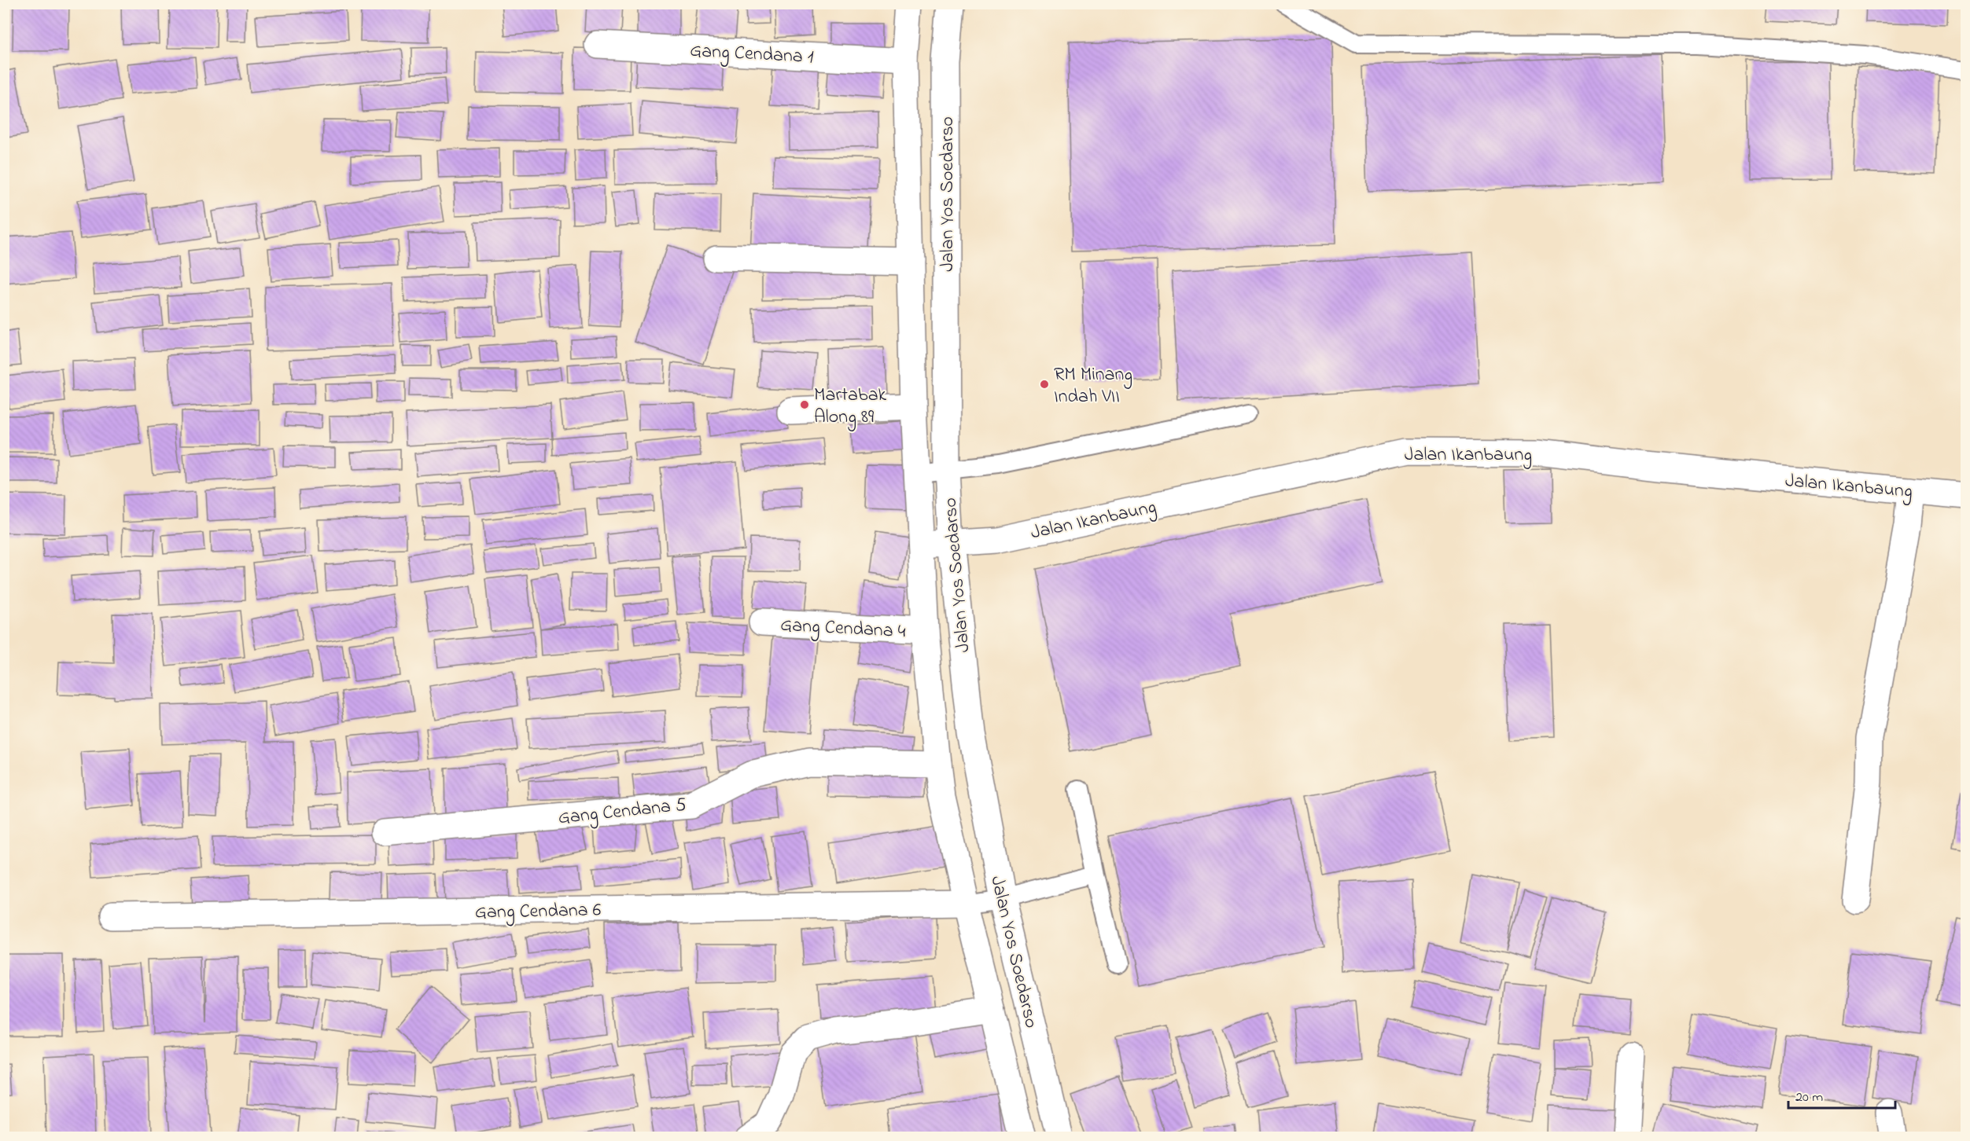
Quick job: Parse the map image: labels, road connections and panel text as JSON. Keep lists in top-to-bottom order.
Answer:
{
  "streets": {
    "main road": [
      "Gang Cendana 1",
      "Jalan Yos Soedarso",
      "Jalan Ikanbaung",
      "Gang Cendana 4",
      "Gang Cendana 5",
      "Gang Cendana 6"
    ]
  },
  "crossings": [
    ["Gang Cendana 1", "Jalan Yos Soedarso"],
    ["Jalan Yos Soedarso", "Jalan Ikanbaung"],
    ["Jalan Yos Soedarso", "Gang Cendana 4"],
    ["Jalan Yos Soedarso", "Gang Cendana 5"],
    ["Jalan Yos Soedarso", "Gang Cendana 6"]
  ],
  "places": ["RM Minang Indah VII", "Martabak Along 89"],
  "scale_bar": "20 m"
}
